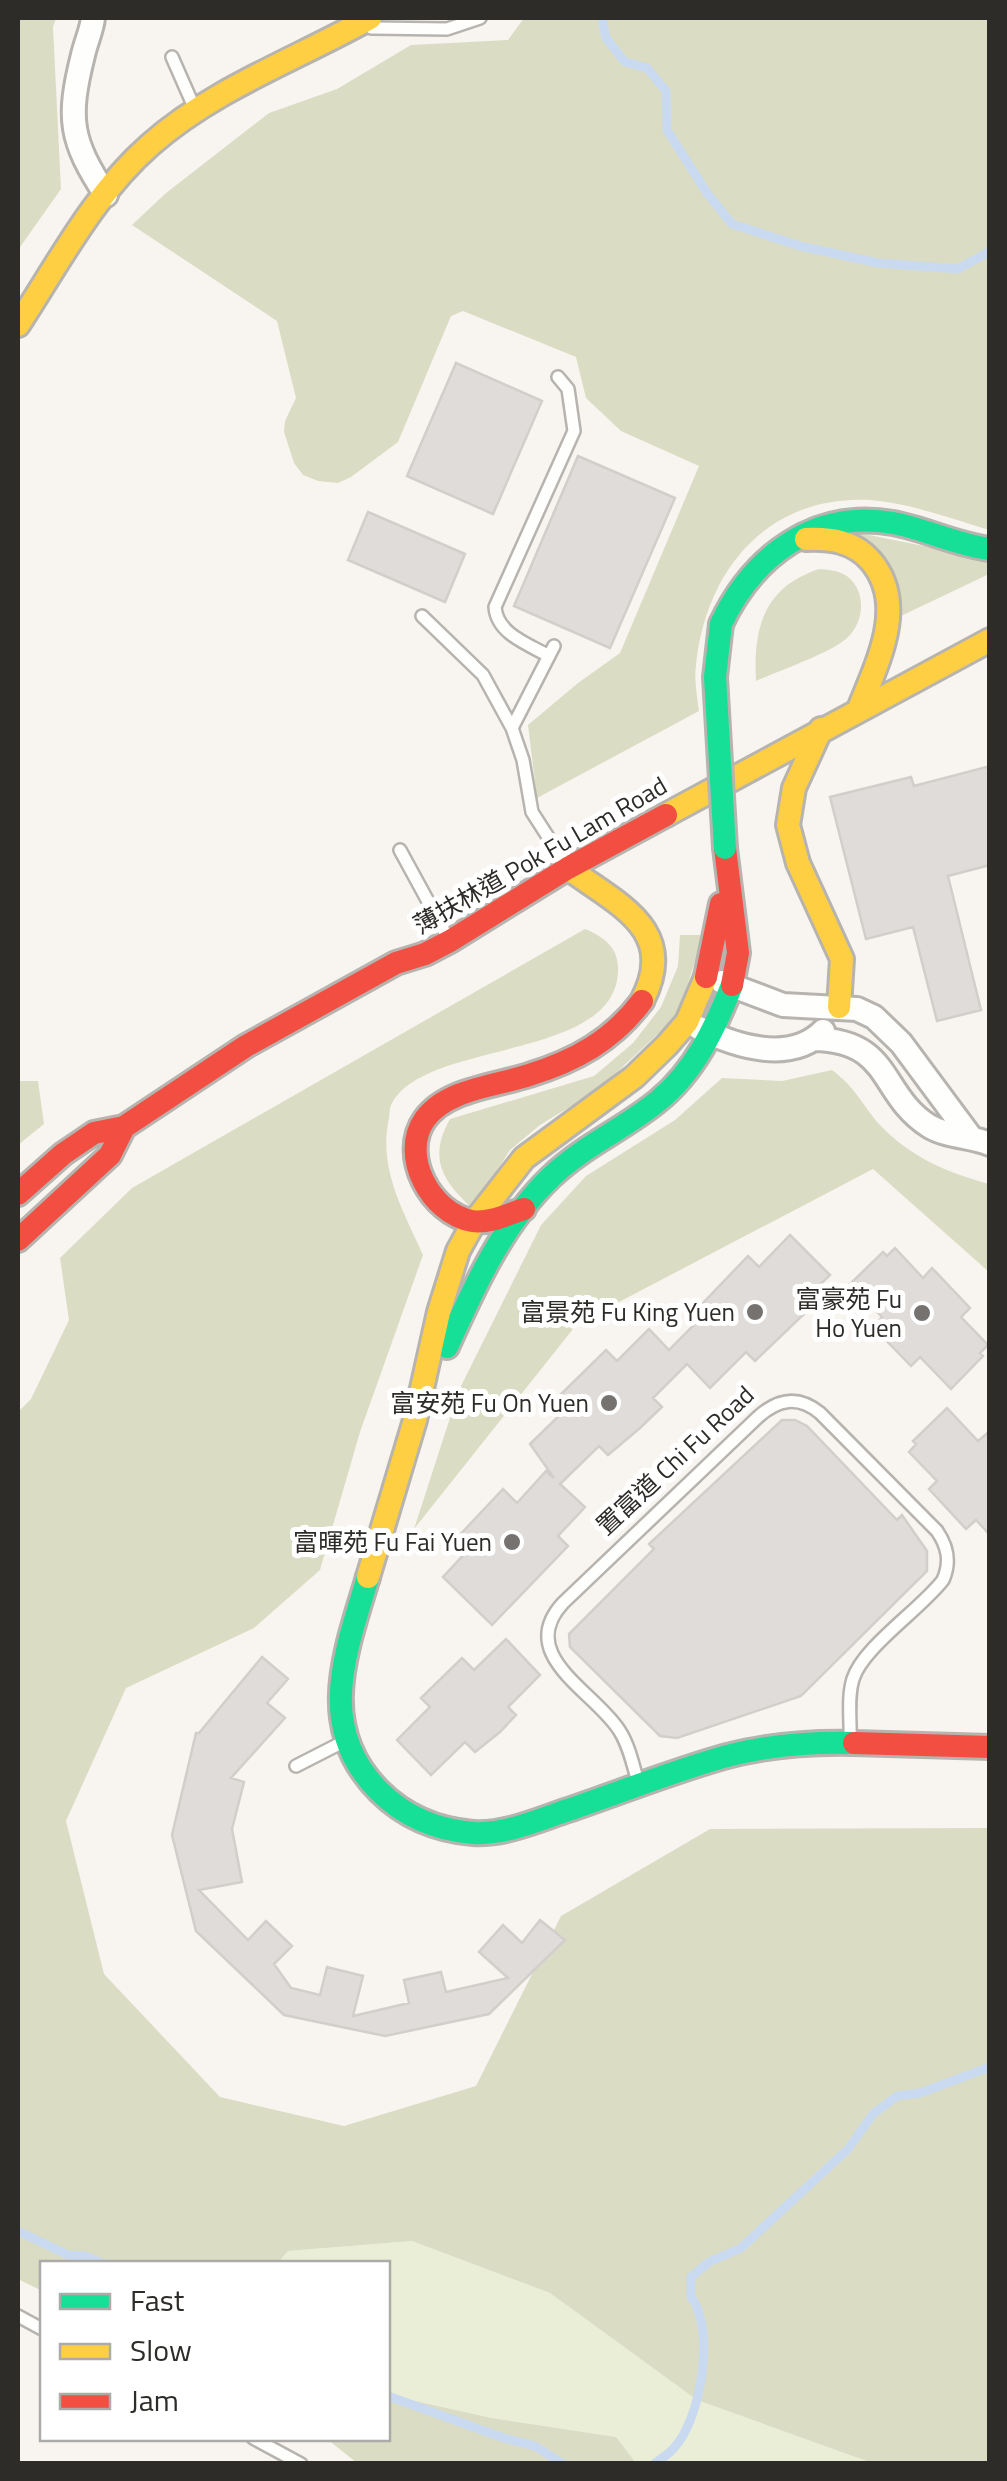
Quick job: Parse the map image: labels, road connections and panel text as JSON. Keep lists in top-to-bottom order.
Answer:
{
  "streets": {
    "main road": ["薄扶林道 Pok Fu Lam Road"],
    "lane": ["置富道 Chi Fu Road"]
  },
  "places": [
    "富景苑 Fu King Yuen",
    "富豪苑 Fu Ho Yuen",
    "富安苑 Fu On Yuen",
    "富暉苑 Fu Fai Yuen"
  ],
  "legend": ["Fast", "Slow", "Jam"]
}
